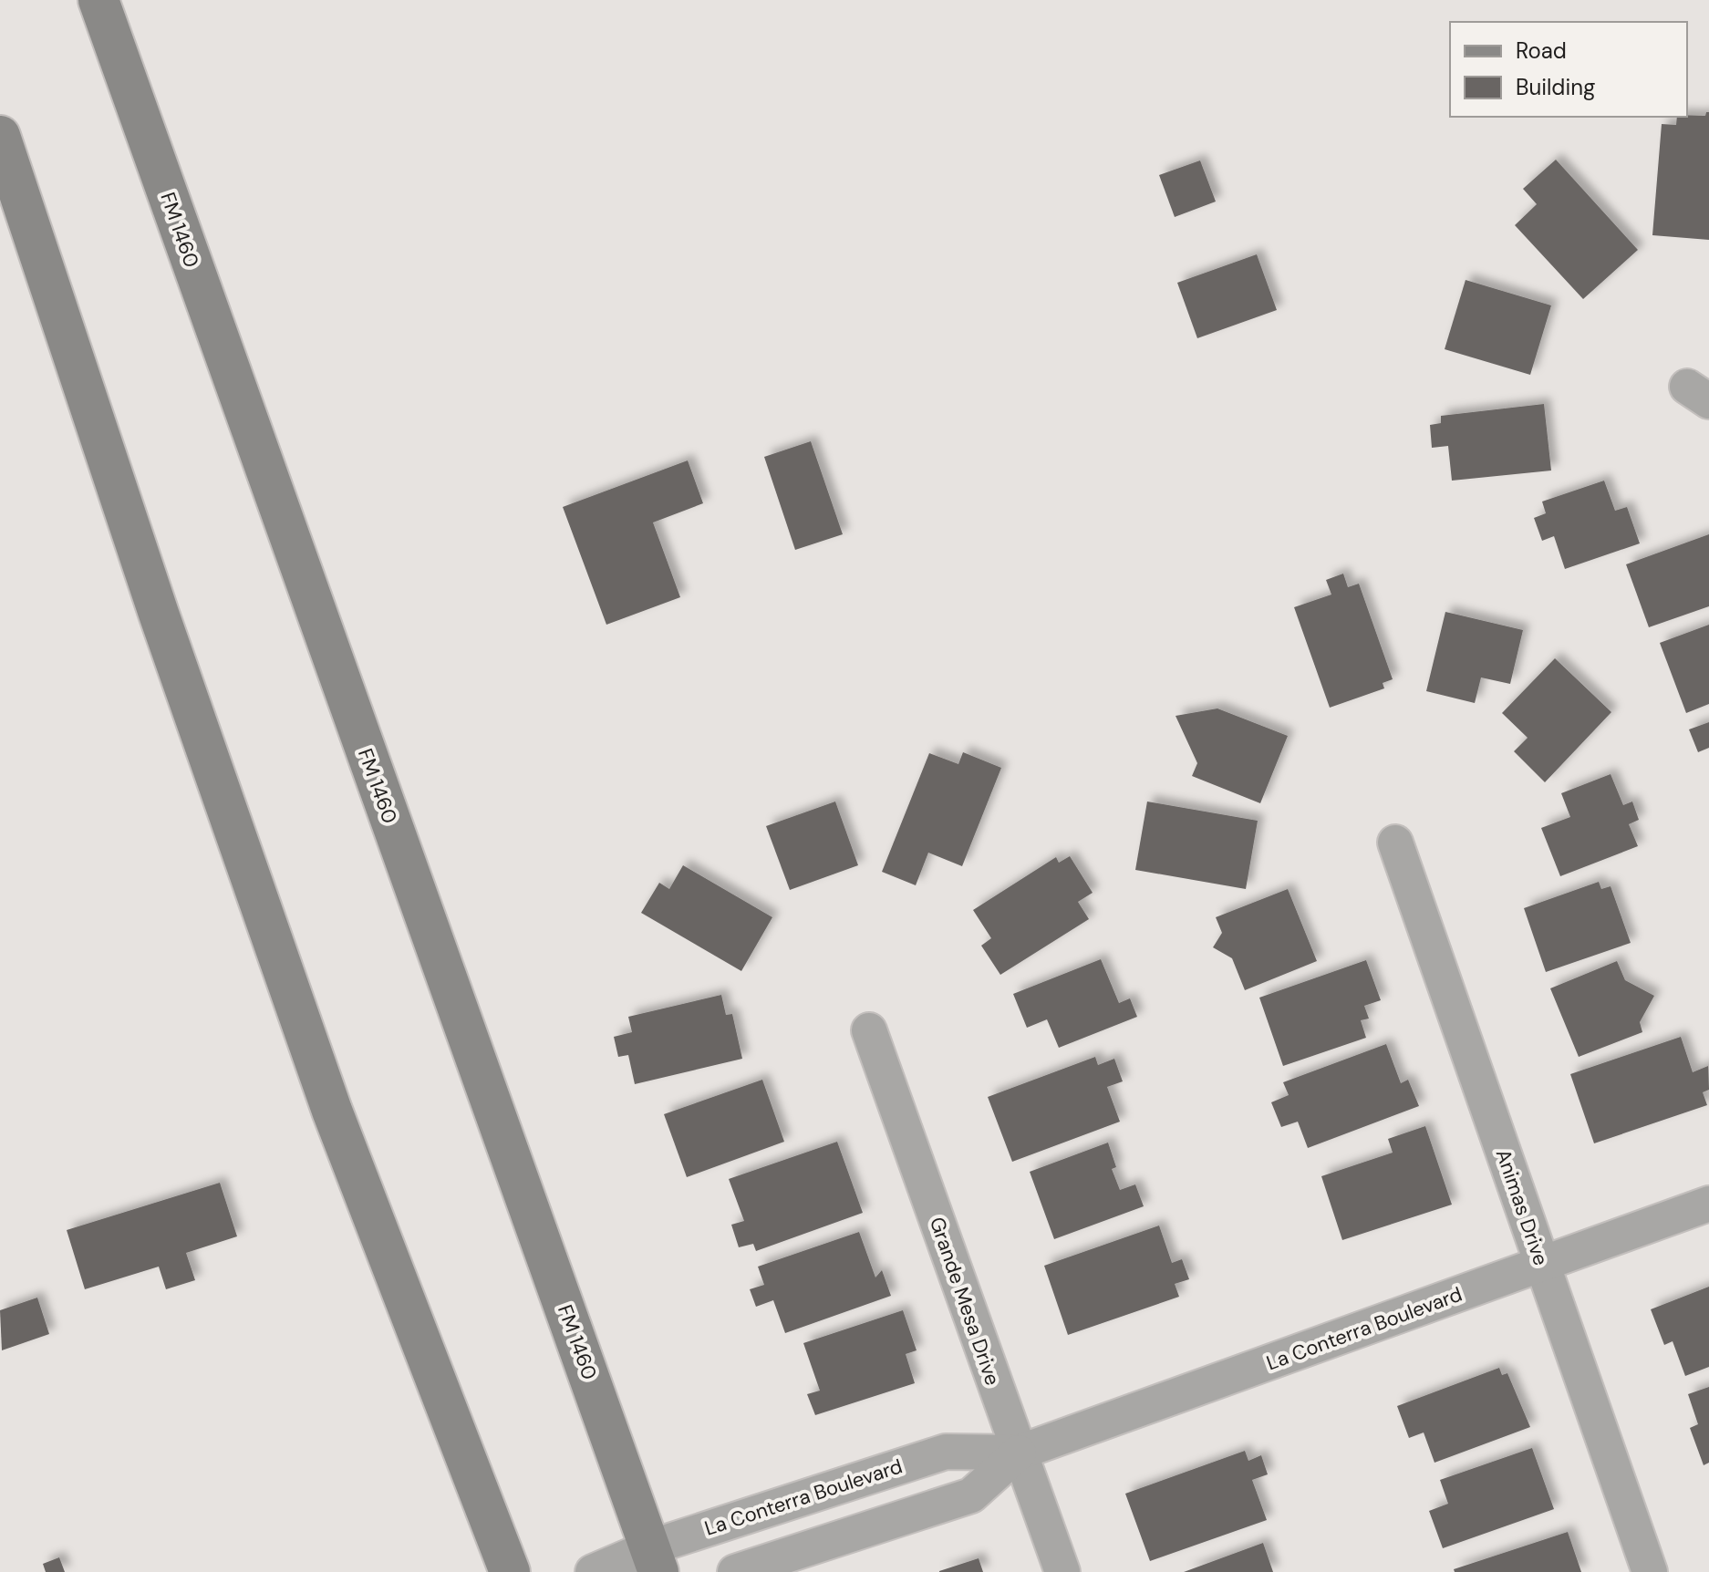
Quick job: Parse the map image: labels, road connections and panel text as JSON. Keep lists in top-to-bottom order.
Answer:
{
  "streets": {
    "main road": ["FM 1460"],
    "street": ["Animas Drive", "Grande Mesa Drive", "La Conterra Boulevard"]
  },
  "crossings": [
    ["FM 1460", "La Conterra Boulevard"],
    ["Animas Drive", "La Conterra Boulevard"],
    ["Grande Mesa Drive", "La Conterra Boulevard"]
  ],
  "legend": ["Road", "Building"]
}
